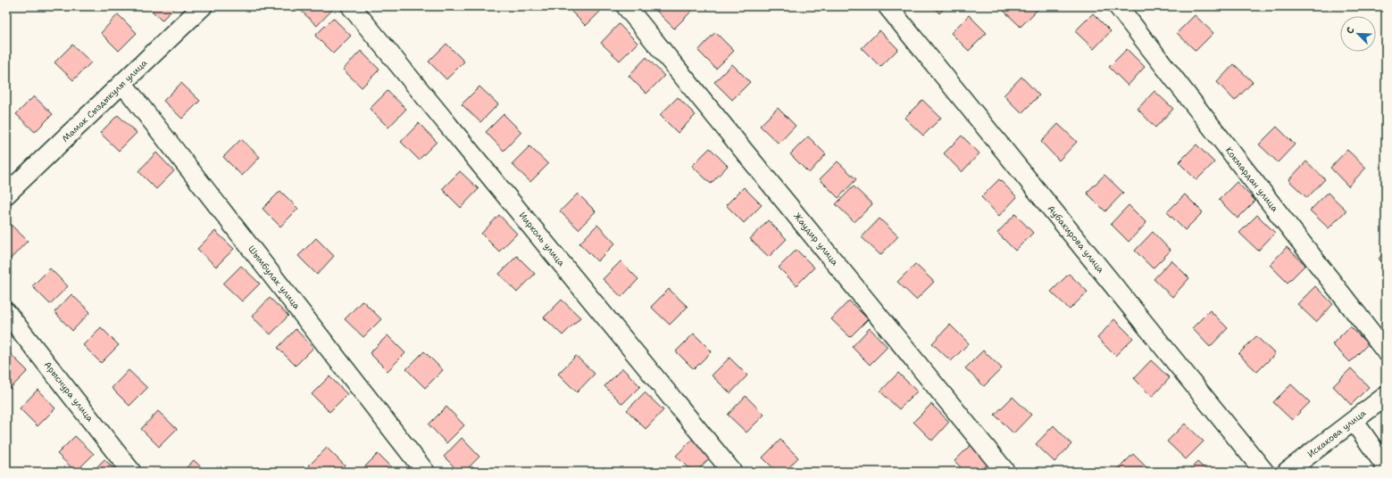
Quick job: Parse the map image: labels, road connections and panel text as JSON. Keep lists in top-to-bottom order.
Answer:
{
  "streets": {
    "street": [
      "Мамак Сыздыкулы улица",
      "Кокмардан улица",
      "Иирколь улица",
      "Жаудир улица",
      "Аубакирова улица",
      "Шымбулак улица",
      "Арыснура улица",
      "Искакова улица"
    ]
  },
  "crossings": [
    ["Мамак Сыздыкулы улица", "Шымбулак улица"]
  ],
  "north": "top left"
}
